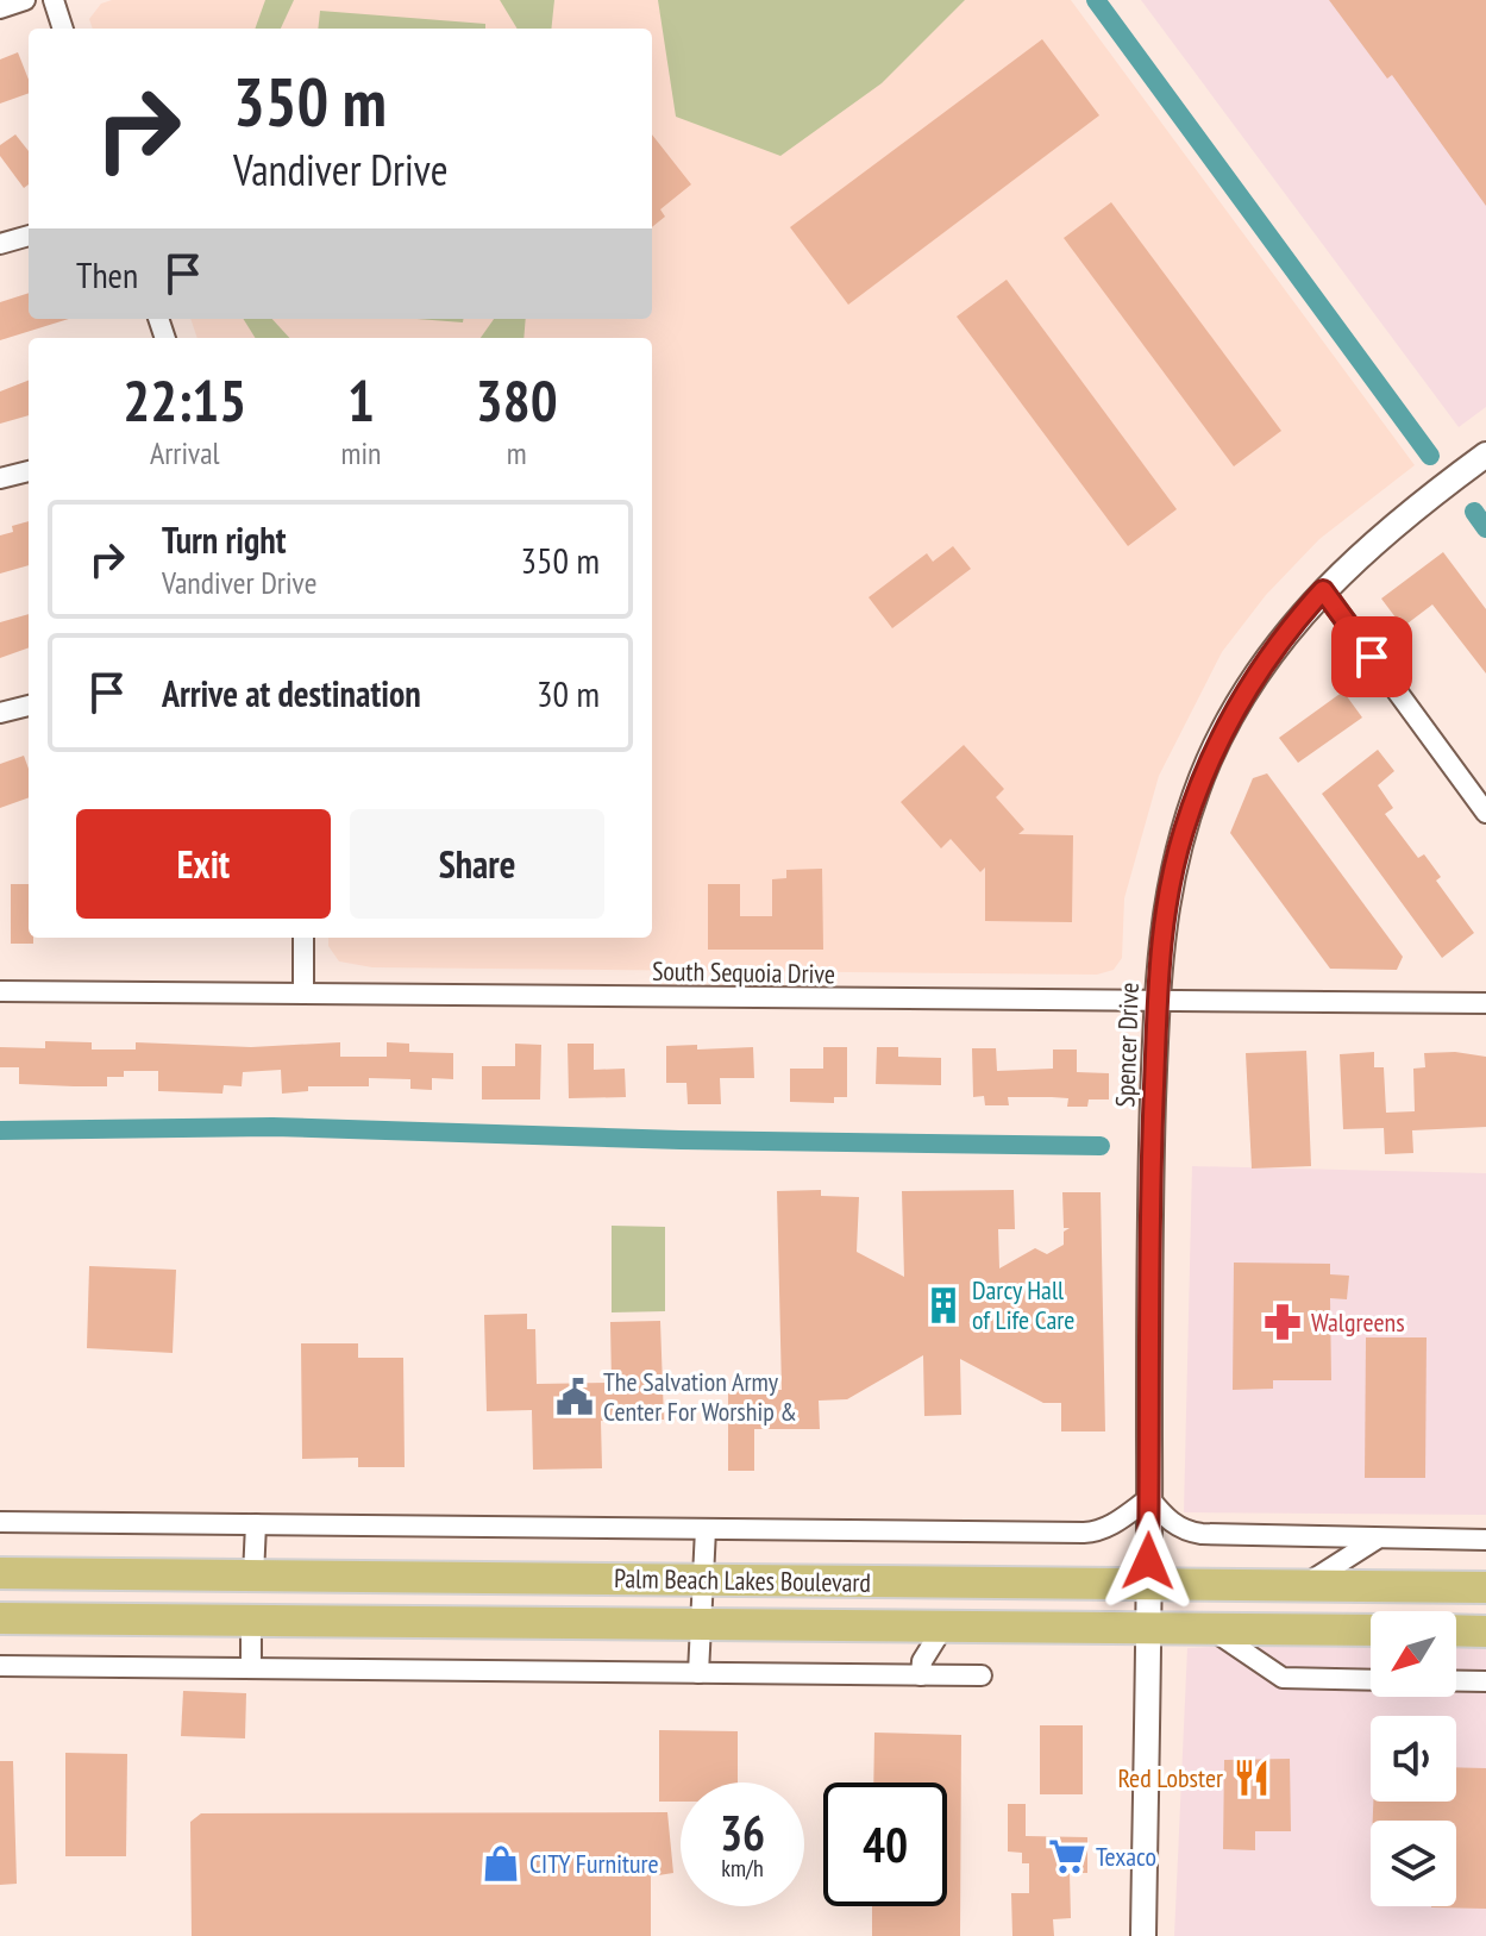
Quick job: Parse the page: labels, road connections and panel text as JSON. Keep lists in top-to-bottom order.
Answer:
{
  "streets": {
    "main road": ["Palm Beach Lakes Boulevard"],
    "street": ["South Sequoia Drive", "Spencer Drive"]
  },
  "crossings": [
    ["South Sequoia Drive", "Spencer Drive"],
    ["Spencer Drive", "Palm Beach Lakes Boulevard"]
  ],
  "places": {
    "building": ["Darcy Hall of Life Care"],
    "pharmacy": ["Walgreens"],
    "public building": ["The Salvation Army Center For Worship &"],
    "restaurant": ["Red Lobster"],
    "supermarket": ["Texaco"],
    "shop": ["CITY Furniture"]
  },
  "north": "bottom left",
  "page": {
    "turn": ["350 m", "Vandiver Drive"],
    "then": "Then",
    "eta": [
      "22:15",
      "Arrival",
      "1",
      "min",
      "380",
      "m"
    ],
    "list": [
      {
        "name": "Turn right",
        "note": "Vandiver Drive",
        "value": "350 m"
      },
      {
        "name": "Arrive at destination",
        "value": "30 m"
      }
    ],
    "buttons": ["Exit", "Share"],
    "speed": "36 km/h",
    "limit": "40"
  }
}
